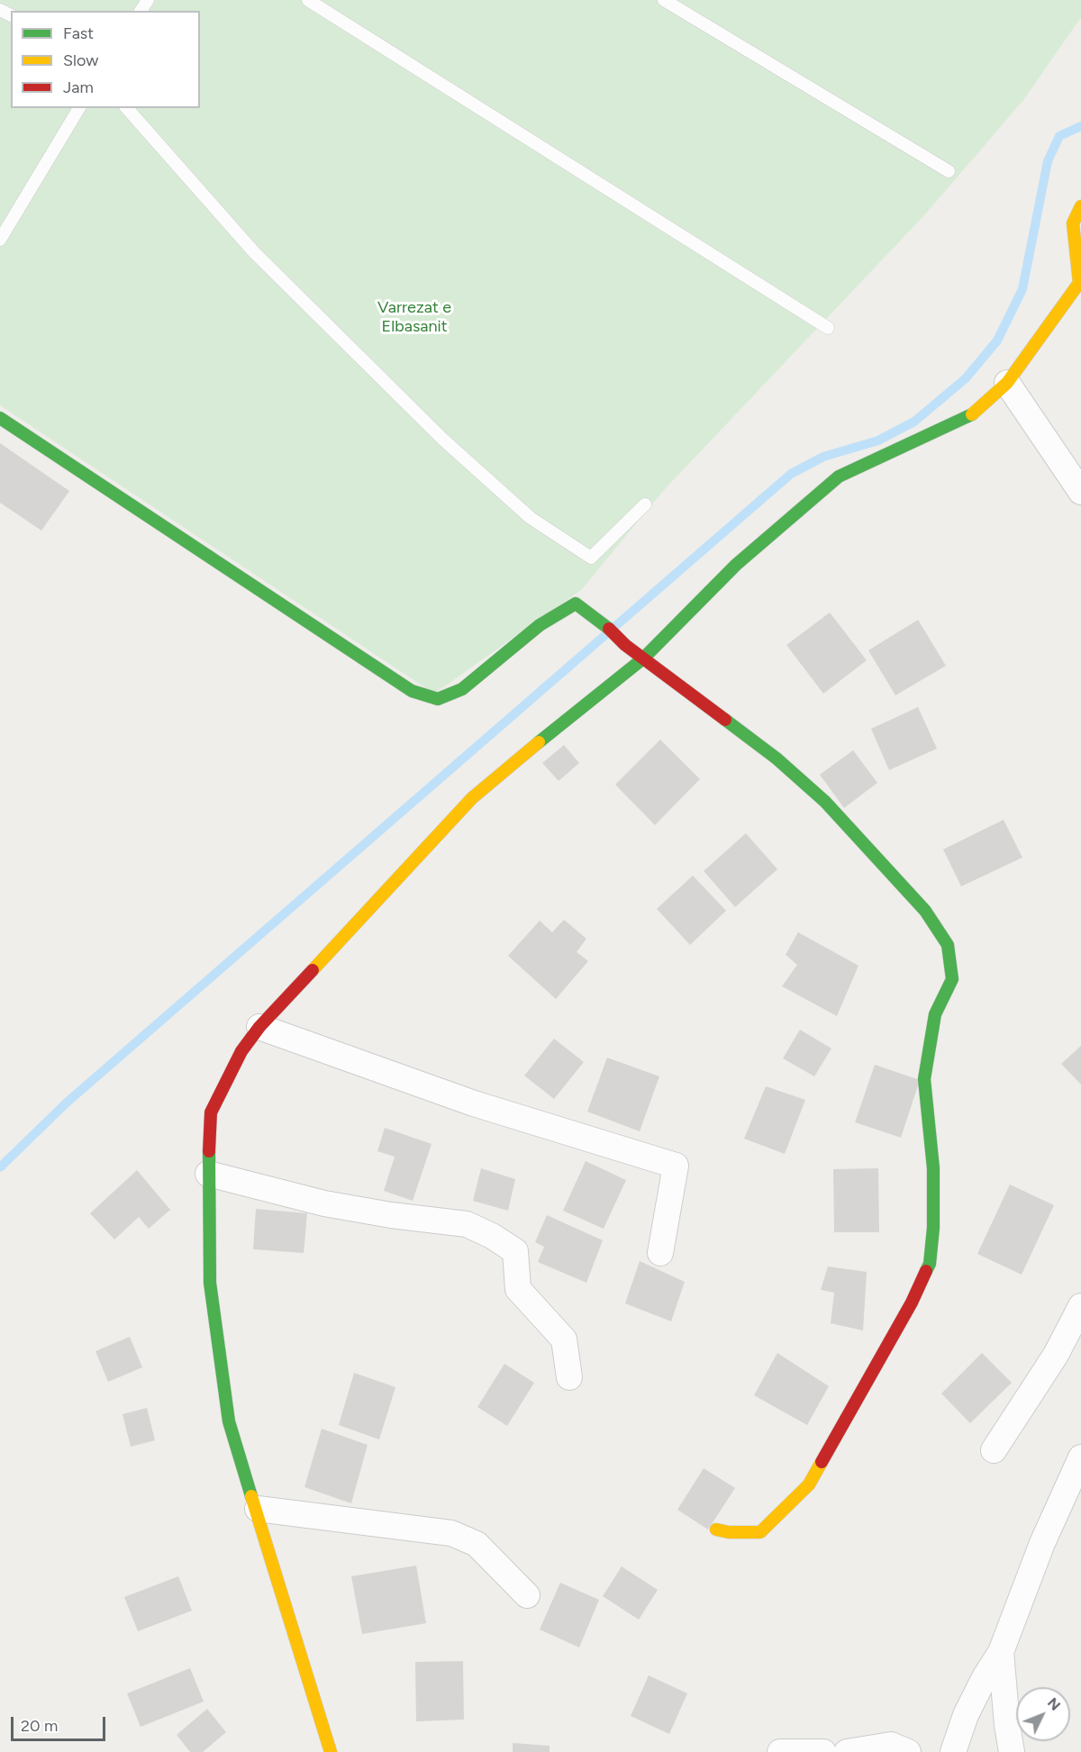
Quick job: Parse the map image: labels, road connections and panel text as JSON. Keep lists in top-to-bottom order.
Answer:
{
  "parks": ["Varrezat e Elbasanit"],
  "legend": ["Fast", "Slow", "Jam"],
  "scale_bar": "20 m",
  "north": "top right"
}
